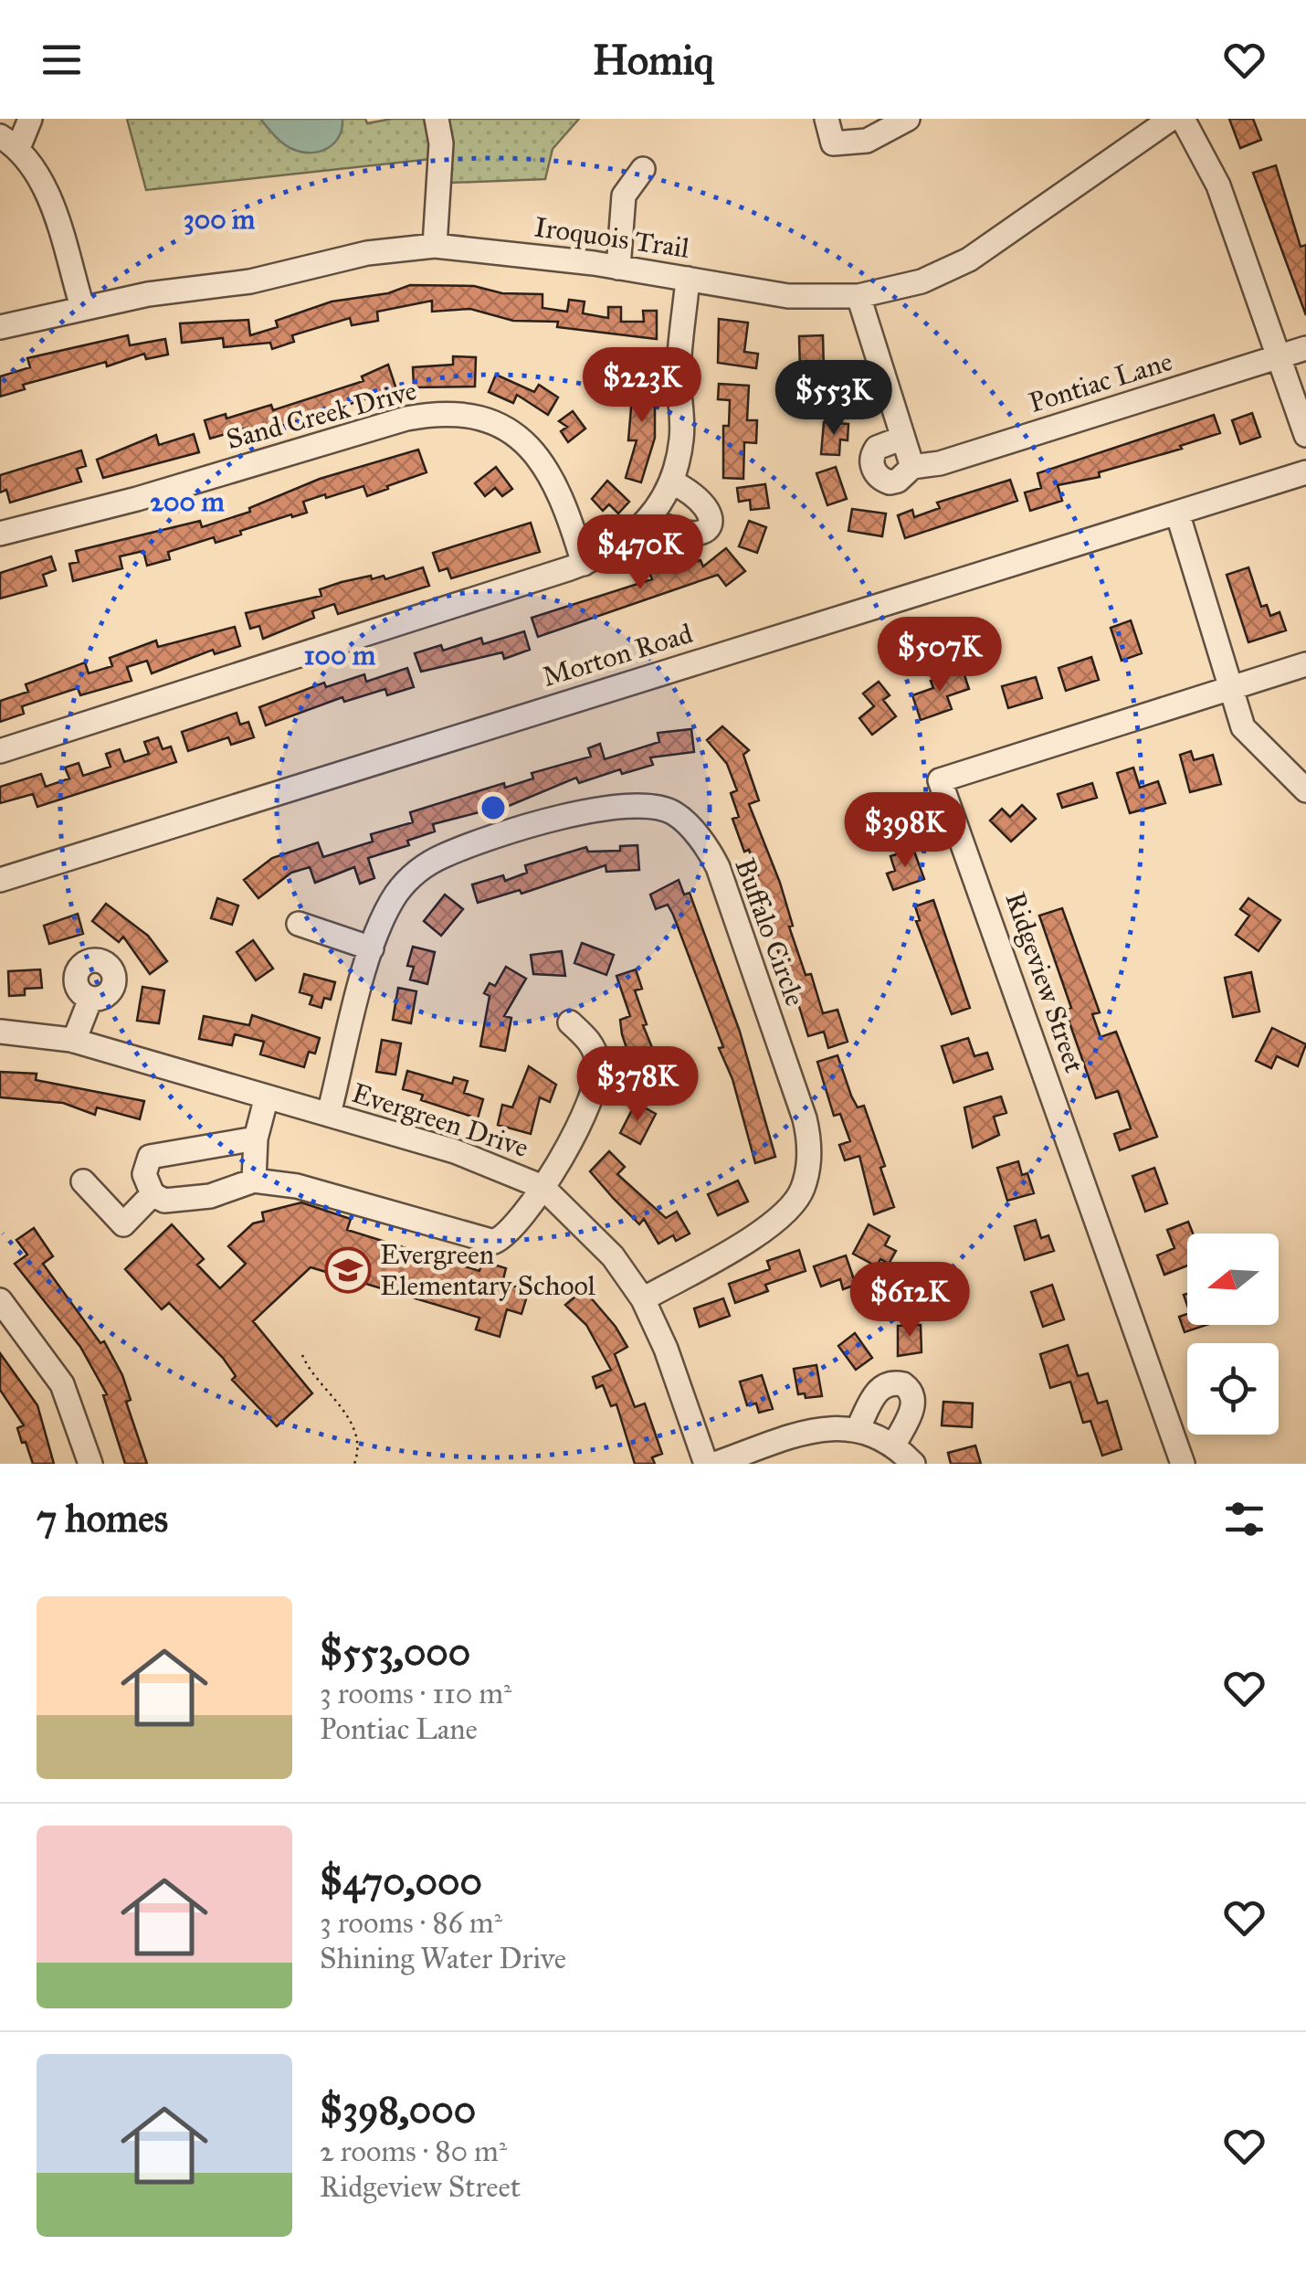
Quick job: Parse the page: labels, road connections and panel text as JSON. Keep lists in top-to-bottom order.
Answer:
{
  "streets": {
    "street": [
      "Iroquois Trail",
      "Pontiac Lane",
      "Sand Creek Drive",
      "Morton Road",
      "Buffalo Circle",
      "Ridgeview Street",
      "Evergreen Drive"
    ]
  },
  "crossings": [
    ["Buffalo Circle", "Evergreen Drive"]
  ],
  "places": {
    "school or university": ["Evergreen Elementary School"]
  },
  "north": "left",
  "page": {
    "header": "Homiq",
    "price": [
      "$223K",
      "$553K",
      "$470K",
      "$507K",
      "$398K",
      "$378K",
      "$612K"
    ],
    "heading": "7 homes",
    "list": [
      {
        "name": "$553,000",
        "note": "3 rooms · 110 m² · Pontiac Lane"
      },
      {
        "name": "$470,000",
        "note": "3 rooms · 86 m² · Shining Water Drive"
      },
      {
        "name": "$398,000",
        "note": "2 rooms · 80 m² · Ridgeview Street"
      }
    ]
  },
  "rings": ["300 m", "200 m", "100 m"]
}
